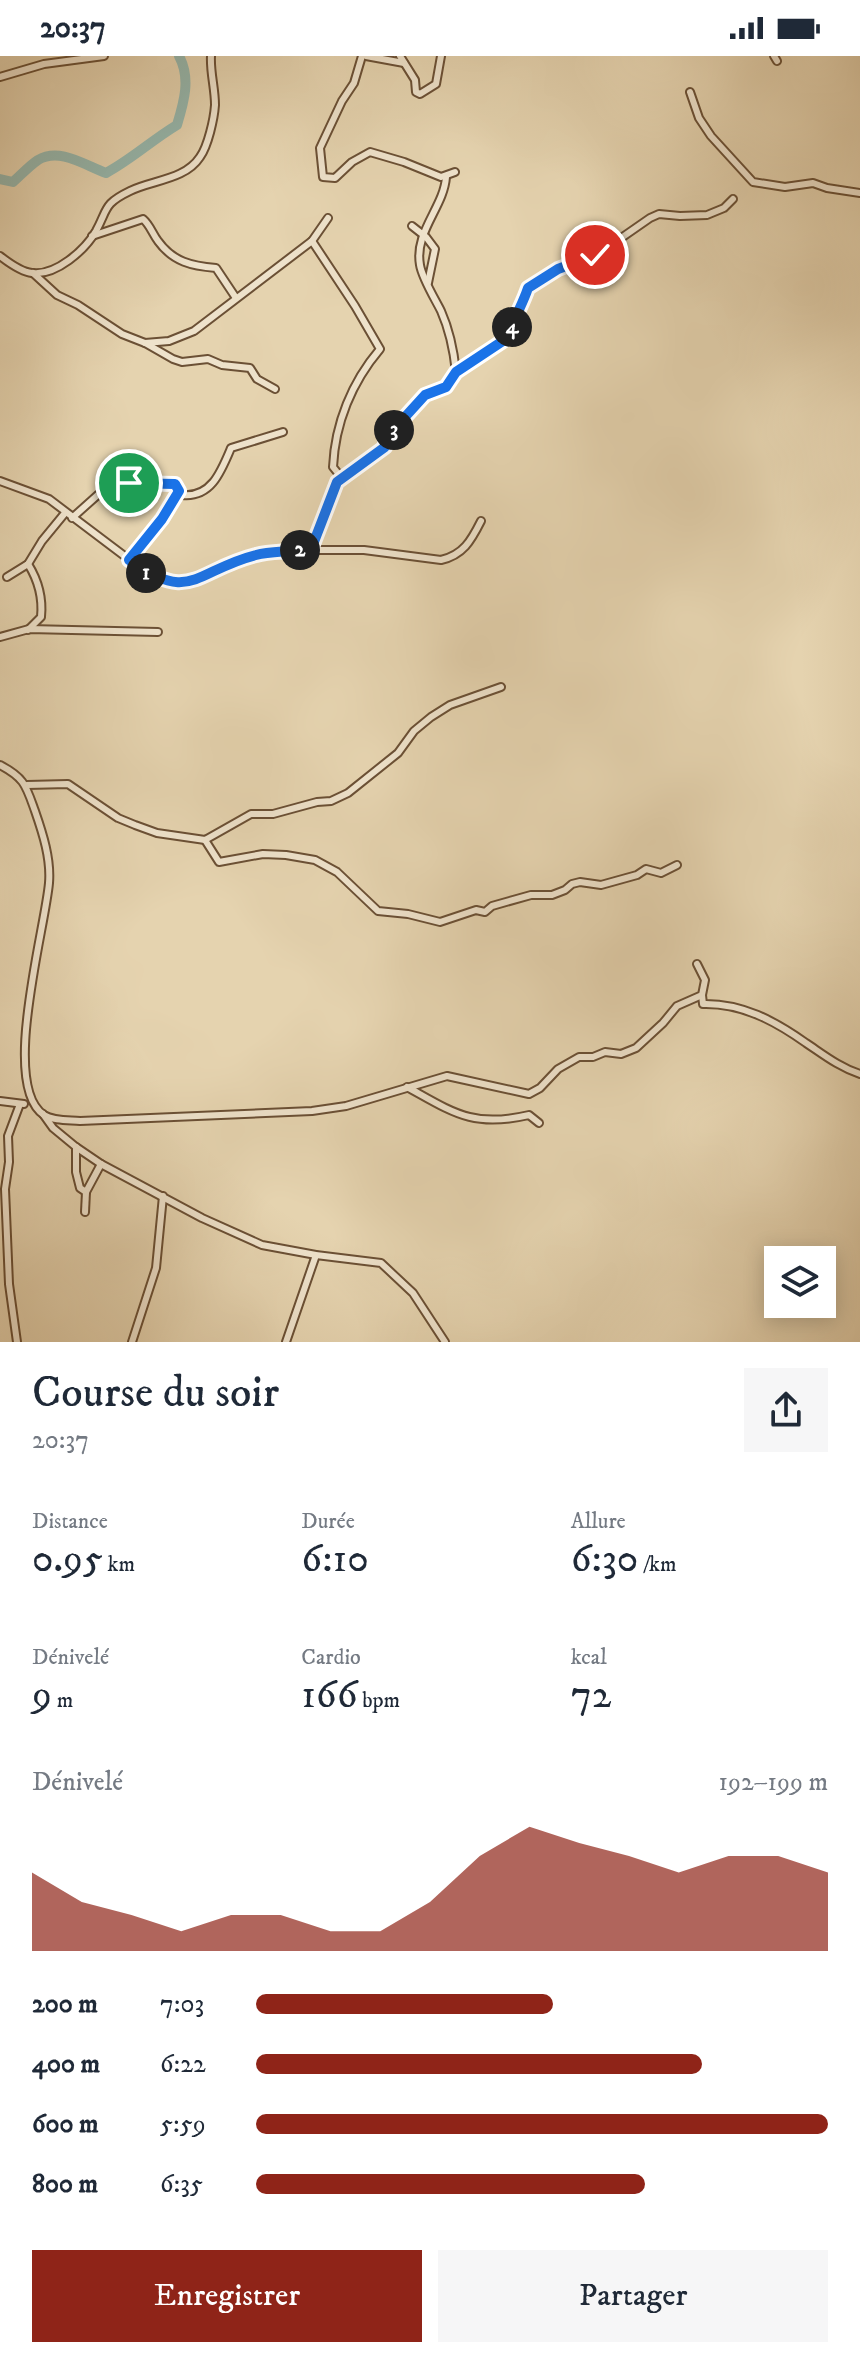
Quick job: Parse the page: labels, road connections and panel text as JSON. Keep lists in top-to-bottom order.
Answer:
{
  "page": {
    "status": "20:37",
    "pins": [
      "4",
      "3",
      "2",
      "1"
    ],
    "heading": ["Course du soir", "20:37"],
    "stats": [
      ["Distance", "0.95 km"],
      ["Durée", "6:10"],
      ["Allure", "6:30 /km"],
      ["Dénivelé", "9 m"],
      ["Cardio", "166 bpm"],
      ["kcal", "72"]
    ],
    "chart": ["Dénivelé", "192–199 m"],
    "list": [
      {
        "name": "200 m",
        "note": "7:03"
      },
      {
        "name": "400 m",
        "note": "6:22"
      },
      {
        "name": "600 m",
        "note": "5:59"
      },
      {
        "name": "800 m",
        "note": "6:35"
      }
    ],
    "buttons": ["Enregistrer", "Partager"]
  }
}
